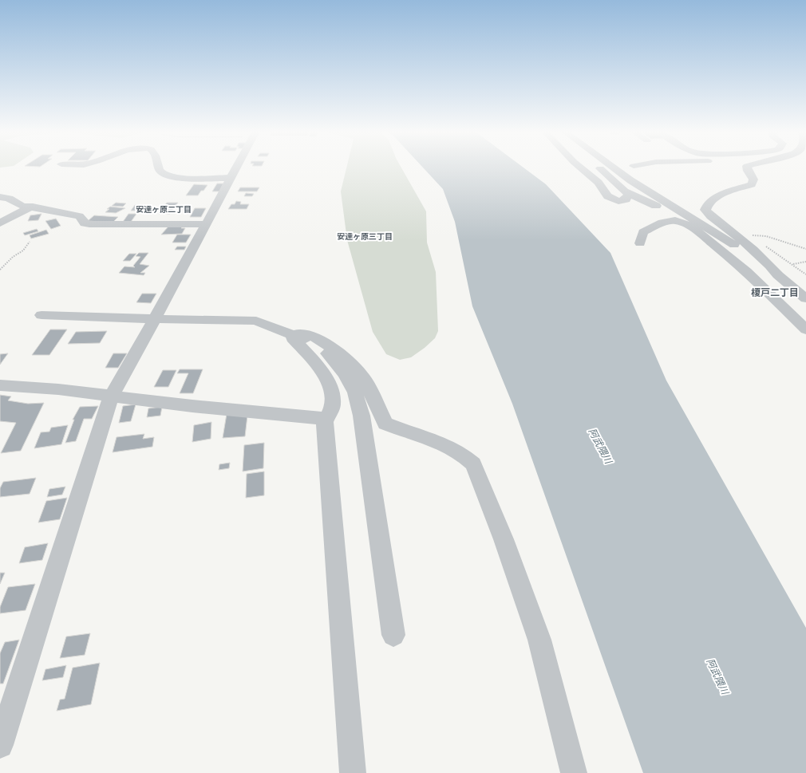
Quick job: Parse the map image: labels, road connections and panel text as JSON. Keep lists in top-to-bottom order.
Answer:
{
  "districts": ["安達ヶ原二丁目", "安達ヶ原三丁目", "榎戸二丁目"],
  "water": ["阿武隈川"]
}
